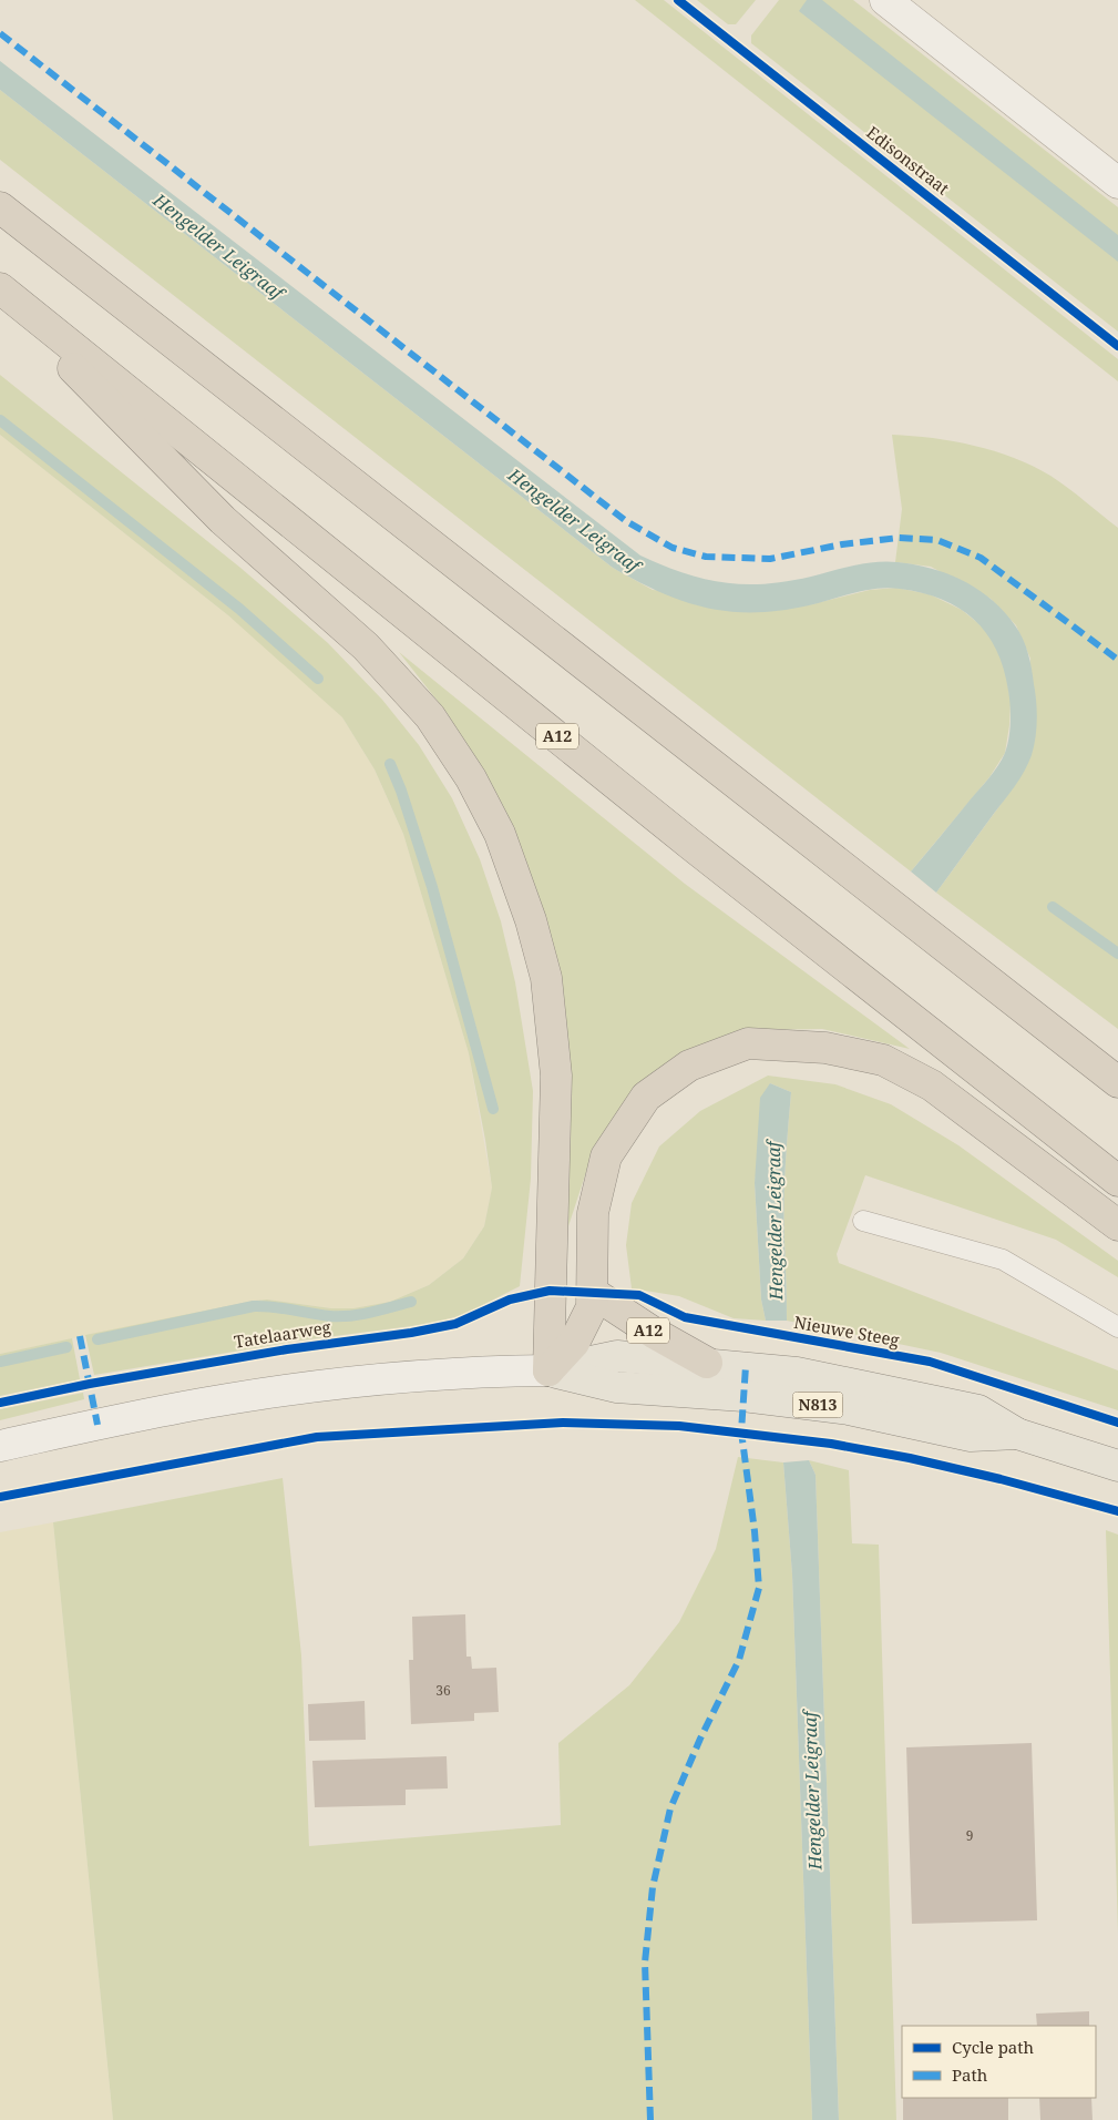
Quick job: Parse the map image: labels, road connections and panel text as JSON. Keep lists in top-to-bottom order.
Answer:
{
  "streets": {
    "highway": ["A12"],
    "main road": ["N813"],
    "cycle path": ["Edisonstraat", "Nieuwe Steeg"]
  },
  "crossings": [
    ["A12", "N813"]
  ],
  "water": ["Hengelder Leigraaf"],
  "house_numbers": ["36", "9"],
  "legend": ["Cycle path", "Path"]
}
